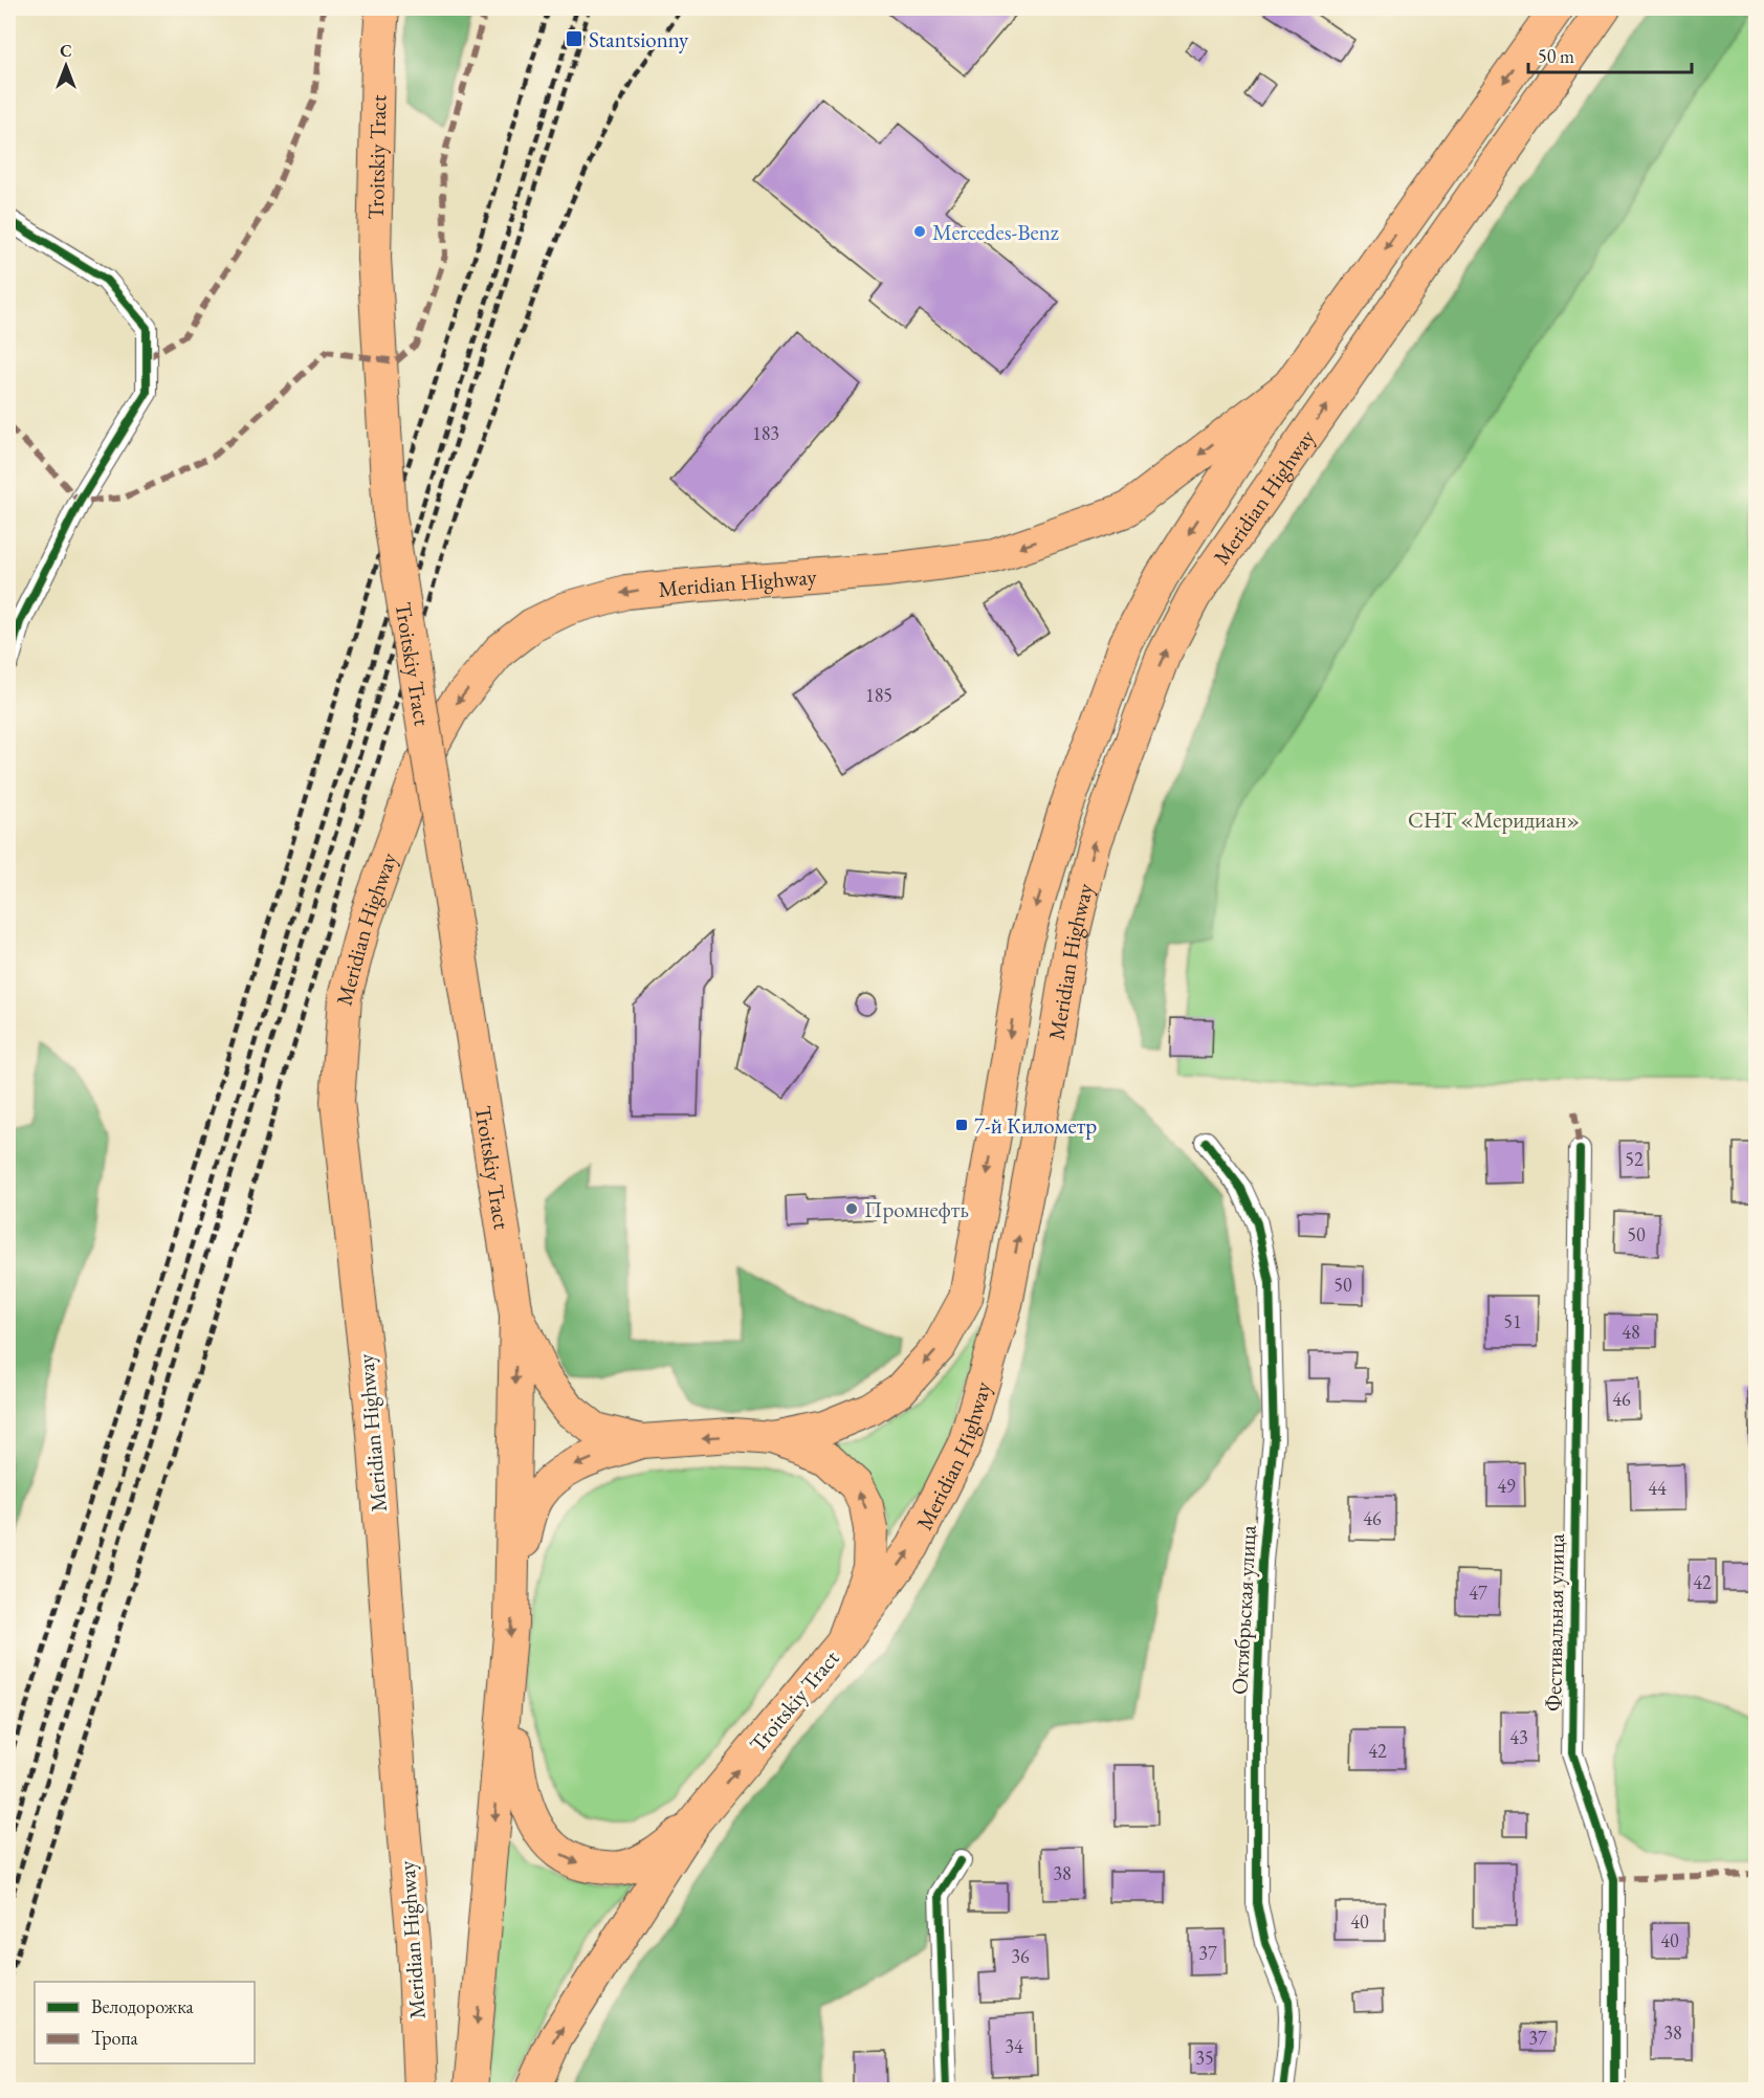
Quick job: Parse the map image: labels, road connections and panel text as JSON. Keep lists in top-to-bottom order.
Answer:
{
  "streets": {
    "main road": ["Troitskiy Tract", "Meridian Highway"],
    "street": ["Октябрьская улица", "Фестивальная улица"]
  },
  "crossings": [
    ["Troitskiy Tract", "Meridian Highway"]
  ],
  "parks": ["СНТ «Меридиан»"],
  "places": {
    "transit": ["Stantsionny", "7-й Километр"],
    "other": ["Mercedes-Benz", "Промнефть"]
  },
  "house_numbers": [
    "183",
    "185",
    "52",
    "50",
    "50",
    "51",
    "48",
    "46",
    "49",
    "44",
    "46",
    "42",
    "47",
    "43",
    "42",
    "38",
    "40",
    "40",
    "37",
    "36",
    "38",
    "37",
    "34",
    "35"
  ],
  "legend": ["Велодорожка", "Тропа"],
  "scale_bar": "50 m",
  "north": "top"
}
